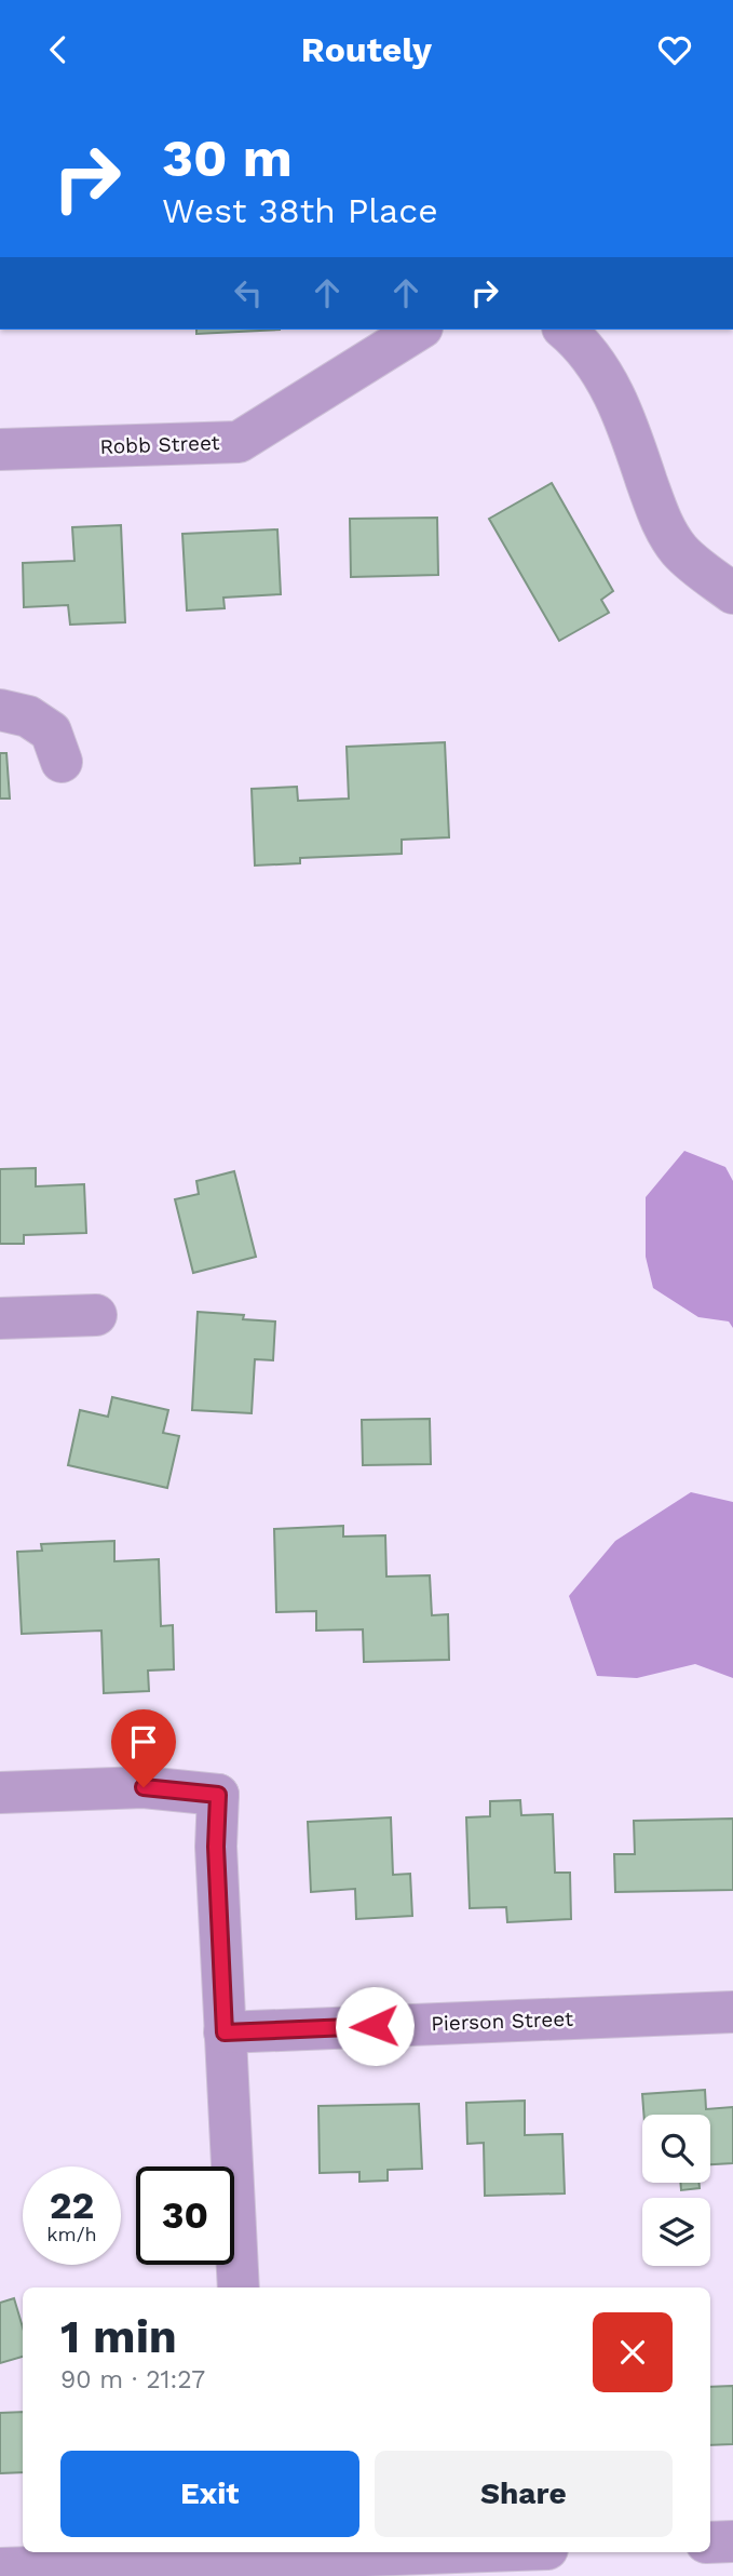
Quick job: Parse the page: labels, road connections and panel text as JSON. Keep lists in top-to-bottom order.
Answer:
{
  "streets": {
    "street": ["Robb Street", "Pierson Street"]
  },
  "page": {
    "header": "Routely",
    "turn": ["30 m", "West 38th Place"],
    "speed": "22 km/h",
    "limit": "30",
    "heading": ["1 min", "90 m · 21:27"],
    "buttons": ["Exit", "Share"]
  }
}
